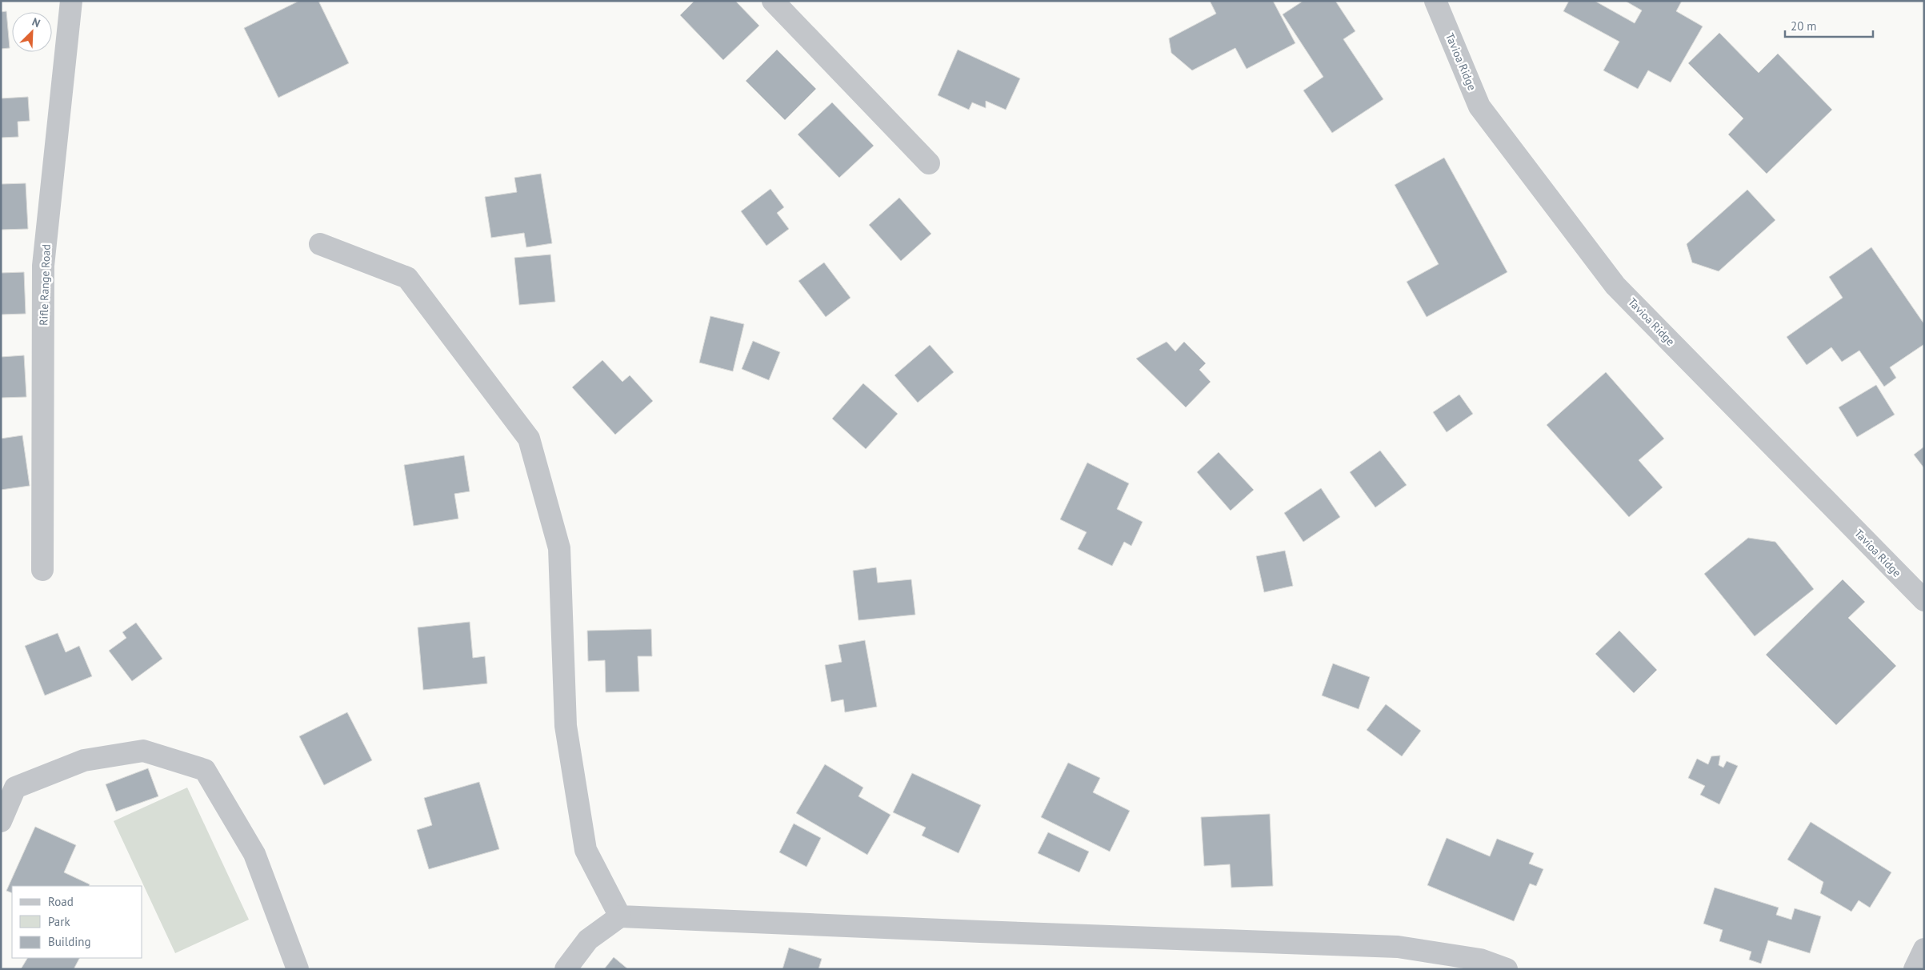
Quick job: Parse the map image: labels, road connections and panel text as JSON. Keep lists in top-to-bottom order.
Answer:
{
  "streets": {
    "street": ["Tavioa Ridge", "Rifle Range Road"]
  },
  "legend": ["Road", "Park", "Building"],
  "scale_bar": "20 m",
  "north": "top right"
}
